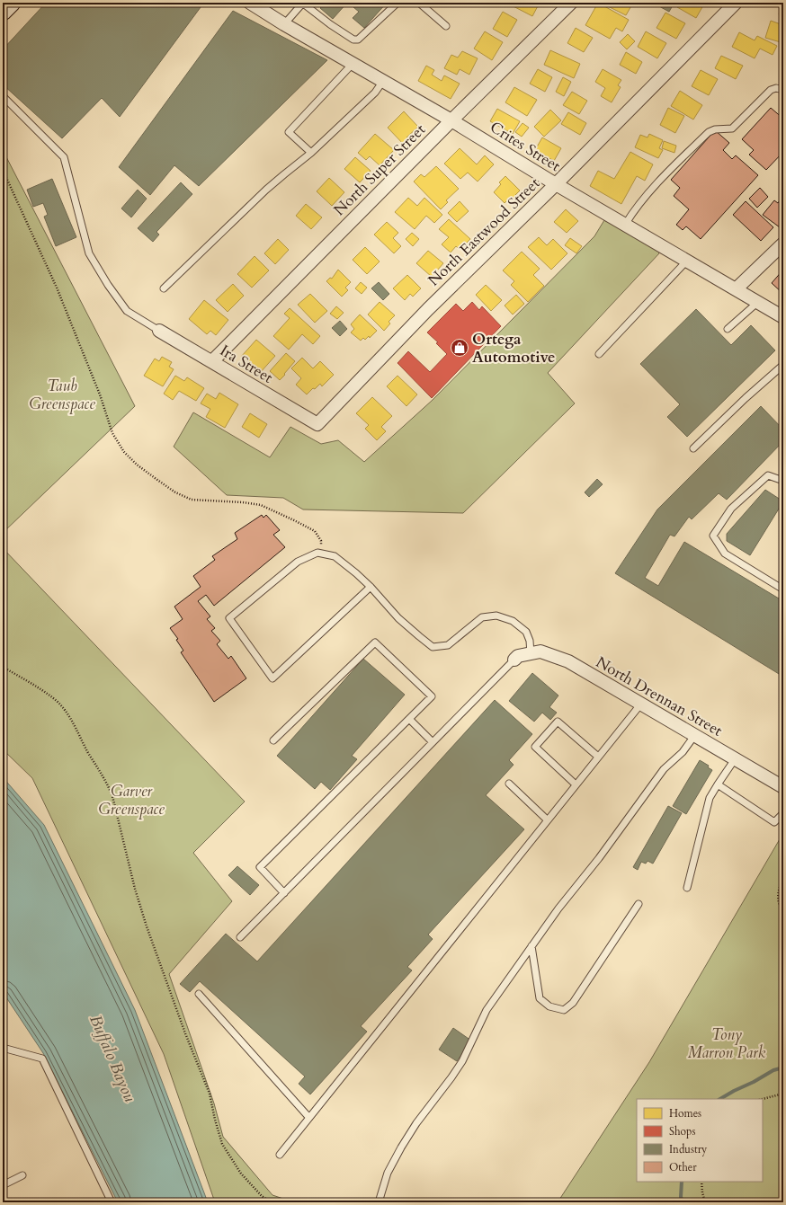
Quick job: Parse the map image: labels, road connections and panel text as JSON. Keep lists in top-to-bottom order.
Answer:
{
  "streets": {
    "street": [
      "Crites Street",
      "North Super Street",
      "North Eastwood Street",
      "Ira Street",
      "North Drennan Street"
    ]
  },
  "crossings": [
    ["Crites Street", "North Super Street"],
    ["Crites Street", "North Eastwood Street"],
    ["North Super Street", "Ira Street"],
    ["North Eastwood Street", "Ira Street"]
  ],
  "water": ["Buffalo Bayou"],
  "parks": ["Taub Greenspace", "Garver Greenspace", "Tony Marron Park"],
  "places": {
    "shop": ["Ortega Automotive"]
  },
  "legend": [
    "Homes",
    "Shops",
    "Industry",
    "Other"
  ]
}
